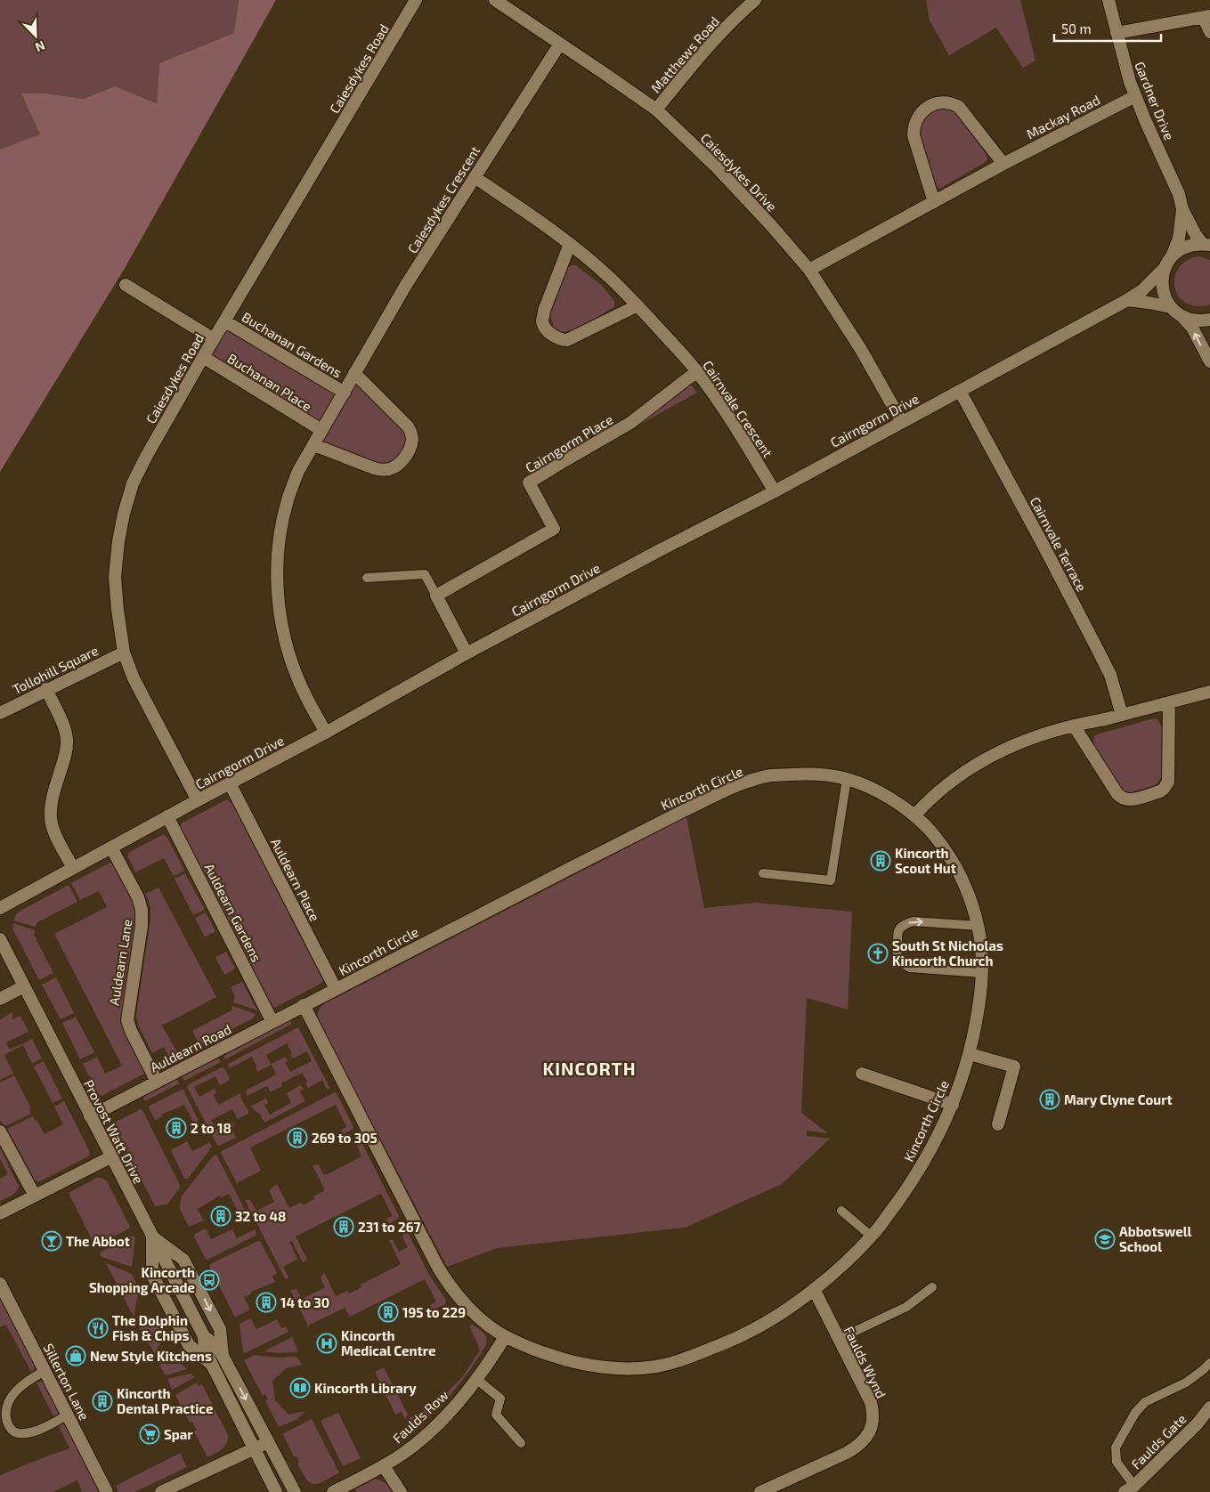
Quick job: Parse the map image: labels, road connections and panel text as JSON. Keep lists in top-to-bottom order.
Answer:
{
  "streets": {
    "street": [
      "Matthews Road",
      "Caiesdykes Road",
      "Gardner Drive",
      "Mackay Road",
      "Caiesdykes Drive",
      "Caiesdykes Crescent",
      "Buchanan Gardens",
      "Buchanan Place",
      "Cairnvale Crescent",
      "Cairngorm Drive",
      "Cairngorm Place",
      "Cairnvale Terrace",
      "Tollohill Square",
      "Kincorth Circle",
      "Auldearn Place",
      "Auldearn Gardens",
      "Auldearn Lane",
      "Auldearn Road",
      "Provost Watt Drive",
      "Faulds Wynd",
      "Sillerton Lane",
      "Faulds Row",
      "Faulds Gate"
    ]
  },
  "crossings": [
    ["Matthews Road", "Caiesdykes Drive"],
    ["Caiesdykes Road", "Buchanan Gardens"],
    ["Caiesdykes Road", "Buchanan Place"],
    ["Caiesdykes Road", "Cairngorm Drive"],
    ["Caiesdykes Road", "Tollohill Square"],
    ["Gardner Drive", "Mackay Road"],
    ["Gardner Drive", "Cairngorm Drive"],
    ["Mackay Road", "Caiesdykes Drive"],
    ["Caiesdykes Drive", "Caiesdykes Crescent"],
    ["Caiesdykes Drive", "Cairngorm Drive"],
    ["Caiesdykes Crescent", "Buchanan Gardens"],
    ["Caiesdykes Crescent", "Buchanan Place"],
    ["Caiesdykes Crescent", "Cairnvale Crescent"],
    ["Caiesdykes Crescent", "Cairngorm Drive"],
    ["Cairnvale Crescent", "Cairngorm Drive"],
    ["Cairnvale Crescent", "Cairngorm Place"],
    ["Cairngorm Drive", "Cairnvale Terrace"],
    ["Cairngorm Drive", "Auldearn Place"],
    ["Cairngorm Drive", "Auldearn Gardens"],
    ["Cairngorm Drive", "Auldearn Lane"],
    ["Kincorth Circle", "Auldearn Place"],
    ["Kincorth Circle", "Auldearn Road"],
    ["Kincorth Circle", "Faulds Wynd"],
    ["Kincorth Circle", "Faulds Row"],
    ["Auldearn Gardens", "Auldearn Road"],
    ["Auldearn Lane", "Auldearn Road"],
    ["Auldearn Road", "Provost Watt Drive"]
  ],
  "districts": ["KINCORTH"],
  "places": {
    "building": [
      "Kincorth Scout Hut",
      "Mary Clyne Court",
      "2 to 18",
      "269 to 305",
      "32 to 48",
      "231 to 267",
      "14 to 30",
      "195 to 229",
      "Kincorth Dental Practice"
    ],
    "church": ["South St Nicholas Kincorth Church"],
    "school or university": ["Abbotswell School"],
    "bar": ["The Abbot"],
    "bus stop": ["Kincorth Shopping Arcade"],
    "restaurant": ["The Dolphin Fish & Chips"],
    "hospital": ["Kincorth Medical Centre"],
    "shop": ["New Style Kitchens"],
    "library": ["Kincorth Library"],
    "supermarket": ["Spar"]
  },
  "scale_bar": "50 m",
  "north": "bottom right"
}
